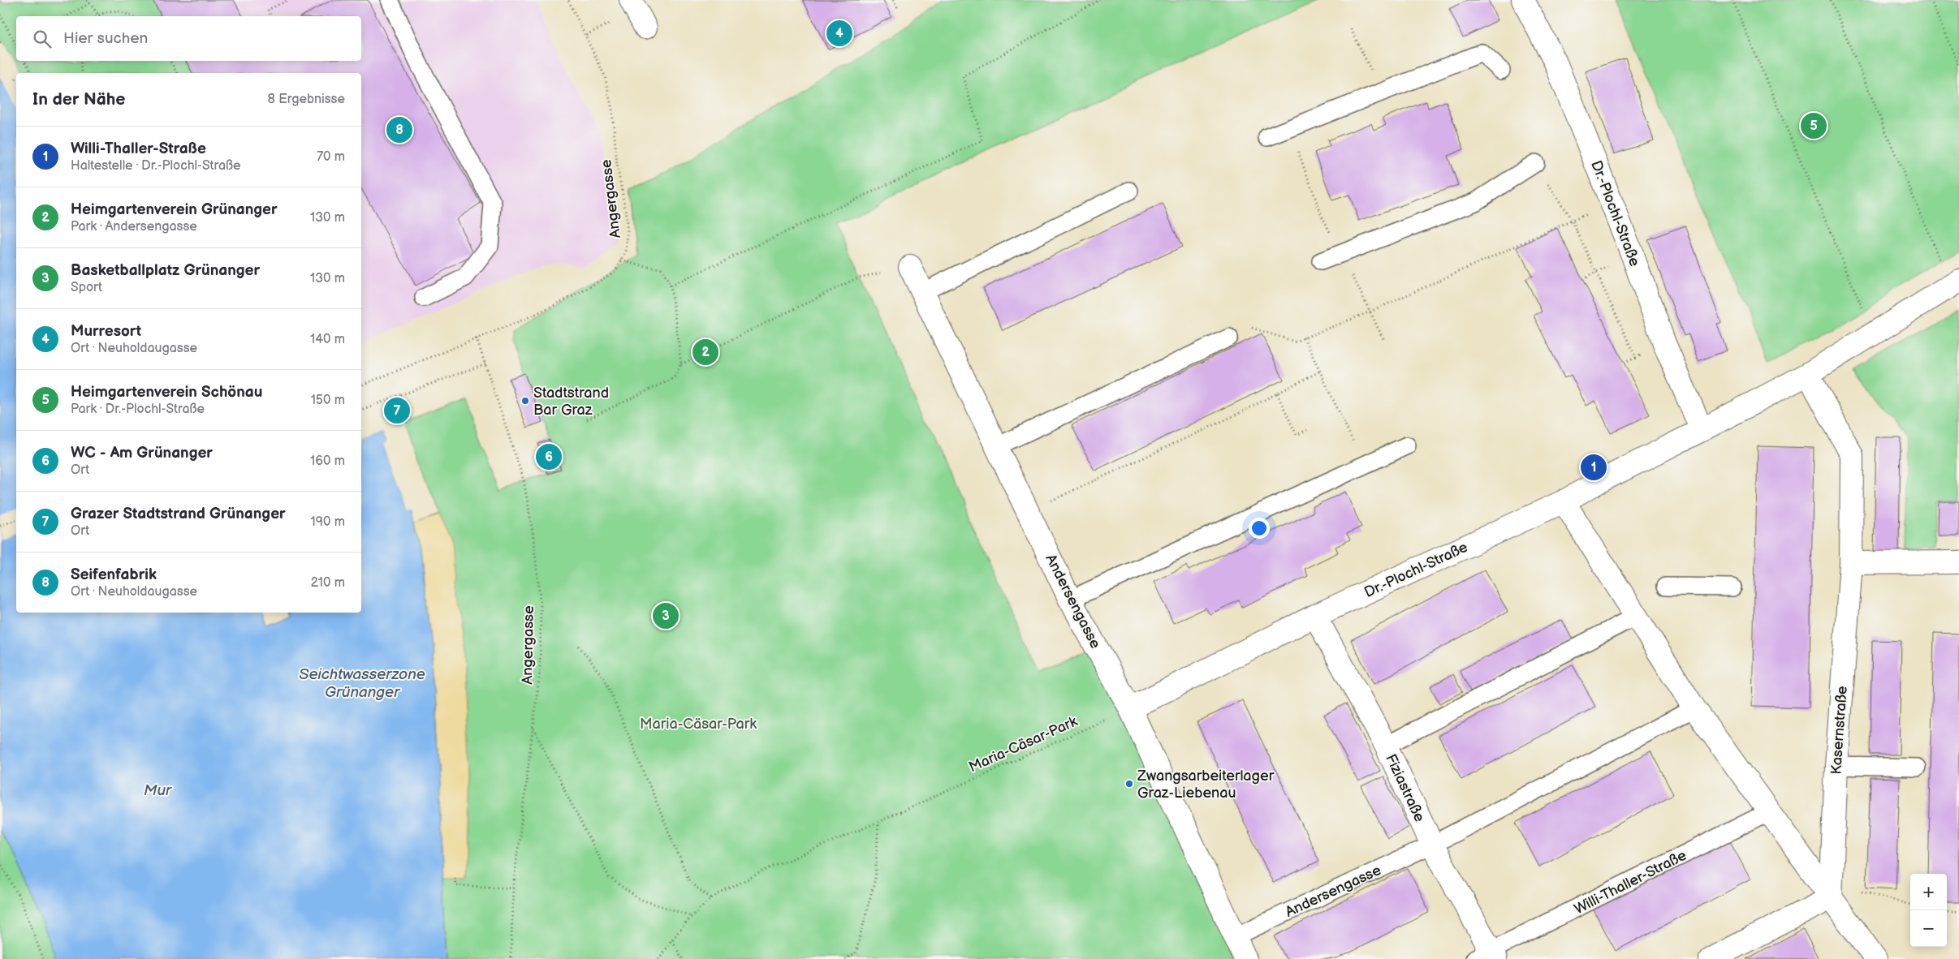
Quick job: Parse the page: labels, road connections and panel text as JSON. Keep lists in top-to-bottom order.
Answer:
{
  "streets": {
    "street": [
      "Dr.-Plochl-Straße",
      "Andersengasse",
      "Kasernstraße",
      "Fiziastraße"
    ],
    "lane": ["Willi-Thaller-Straße"],
    "path": ["Angergasse", "Maria-Cäsar-Park"]
  },
  "crossings": [
    ["Dr.-Plochl-Straße", "Andersengasse"],
    ["Dr.-Plochl-Straße", "Kasernstraße"],
    ["Dr.-Plochl-Straße", "Maria-Cäsar-Park"],
    ["Dr.-Plochl-Straße", "Fiziastraße"],
    ["Andersengasse", "Maria-Cäsar-Park"],
    ["Andersengasse", "Fiziastraße"],
    ["Fiziastraße", "Willi-Thaller-Straße"]
  ],
  "water": ["Seichtwasserzone Grünanger", "Mur"],
  "parks": ["Maria-Cäsar-Park"],
  "places": ["Stadtstrand Bar Graz", "Zwangsarbeiterlager Graz-Liebenau"],
  "page": {
    "search": "Hier suchen",
    "pins": [
      "4",
      "5",
      "8",
      "2",
      "7",
      "6",
      "1",
      "3"
    ],
    "heading": ["In der Nähe", "8 Ergebnisse"],
    "list": [
      {
        "mark": "1",
        "name": "Willi-Thaller-Straße",
        "note": "Haltestelle · Dr.-Plochl-Straße",
        "value": "70 m"
      },
      {
        "mark": "2",
        "name": "Heimgartenverein Grünanger",
        "note": "Park · Andersengasse",
        "value": "130 m"
      },
      {
        "mark": "3",
        "name": "Basketballplatz Grünanger",
        "note": "Sport",
        "value": "130 m"
      },
      {
        "mark": "4",
        "name": "Murresort",
        "note": "Ort · Neuholdaugasse",
        "value": "140 m"
      },
      {
        "mark": "5",
        "name": "Heimgartenverein Schönau",
        "note": "Park · Dr.-Plochl-Straße",
        "value": "150 m"
      },
      {
        "mark": "6",
        "name": "WC - Am Grünanger",
        "note": "Ort",
        "value": "160 m"
      },
      {
        "mark": "7",
        "name": "Grazer Stadtstrand Grünanger",
        "note": "Ort",
        "value": "190 m"
      },
      {
        "mark": "8",
        "name": "Seifenfabrik",
        "note": "Ort · Neuholdaugasse",
        "value": "210 m"
      }
    ],
    "map_buttons": ["+", "−"]
  }
}
